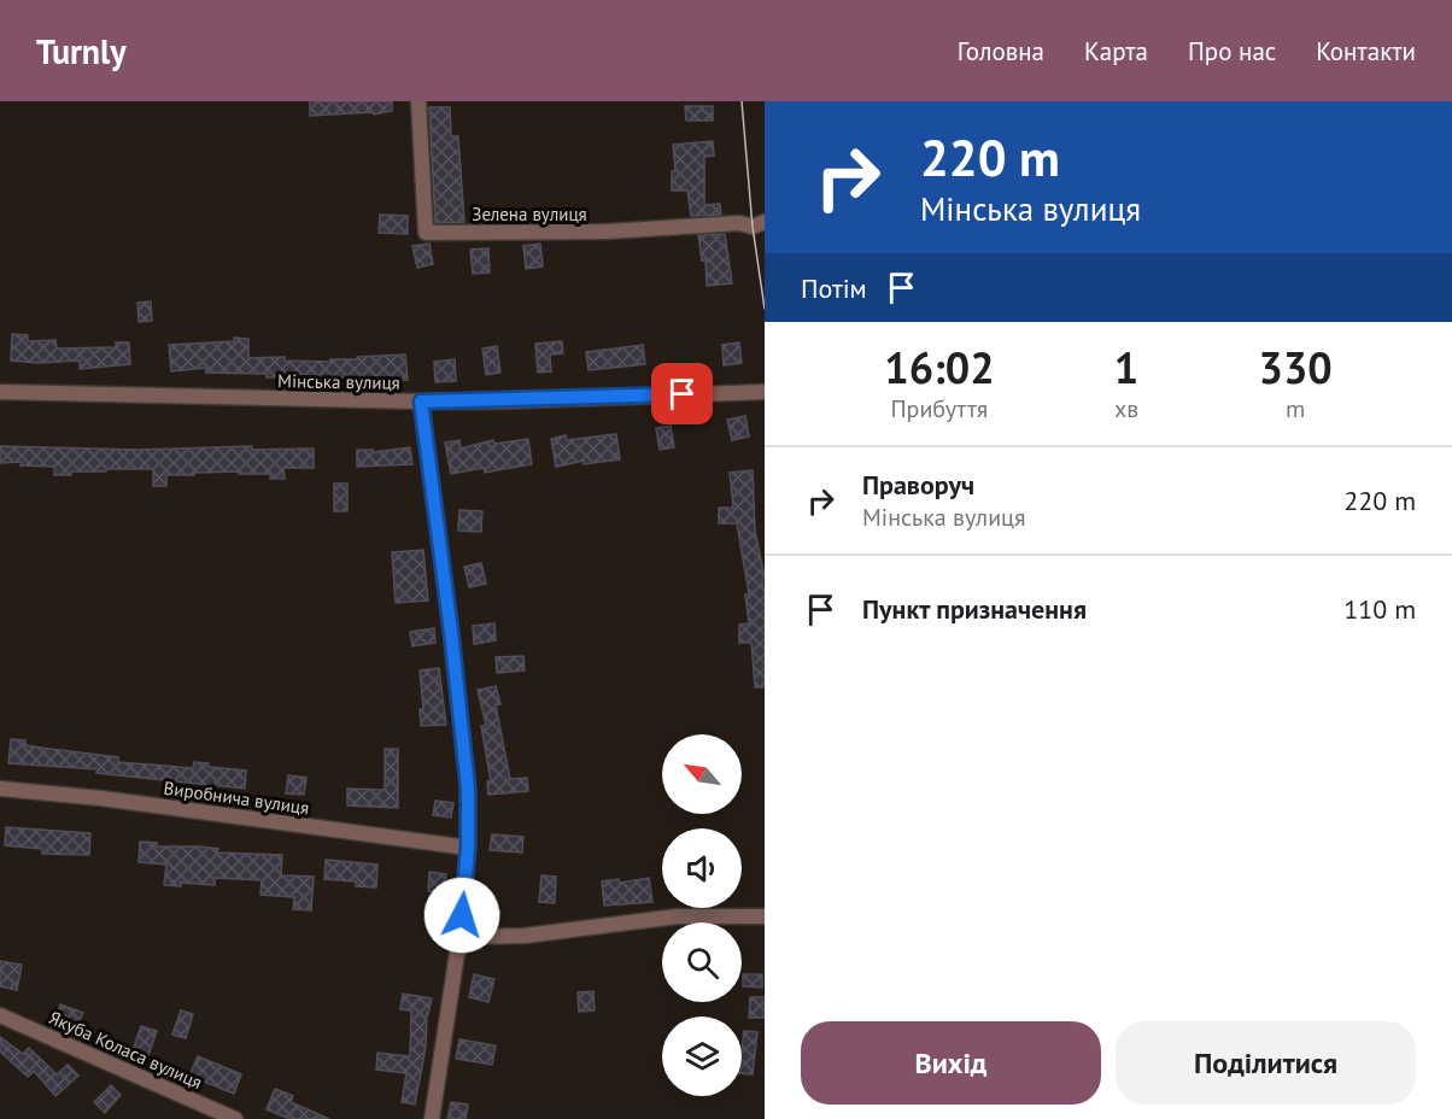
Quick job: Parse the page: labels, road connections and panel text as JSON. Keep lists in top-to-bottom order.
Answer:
{
  "streets": {
    "street": [
      "Зелена вулиця",
      "Мінська вулиця",
      "Виробнича вулиця",
      "Якуба Коласа вулиця"
    ]
  },
  "north": "top left",
  "page": {
    "header": "Turnly",
    "nav": [
      "Головна",
      "Карта",
      "Про нас",
      "Контакти"
    ],
    "turn": ["220 m", "Мінська вулиця"],
    "then": "Потім",
    "eta": [
      "16:02",
      "Прибуття",
      "1",
      "хв",
      "330",
      "m"
    ],
    "list": [
      {
        "name": "Праворуч",
        "note": "Мінська вулиця",
        "value": "220 m"
      },
      {
        "name": "Пункт призначення",
        "value": "110 m"
      }
    ],
    "buttons": ["Вихід", "Поділитися"]
  }
}
